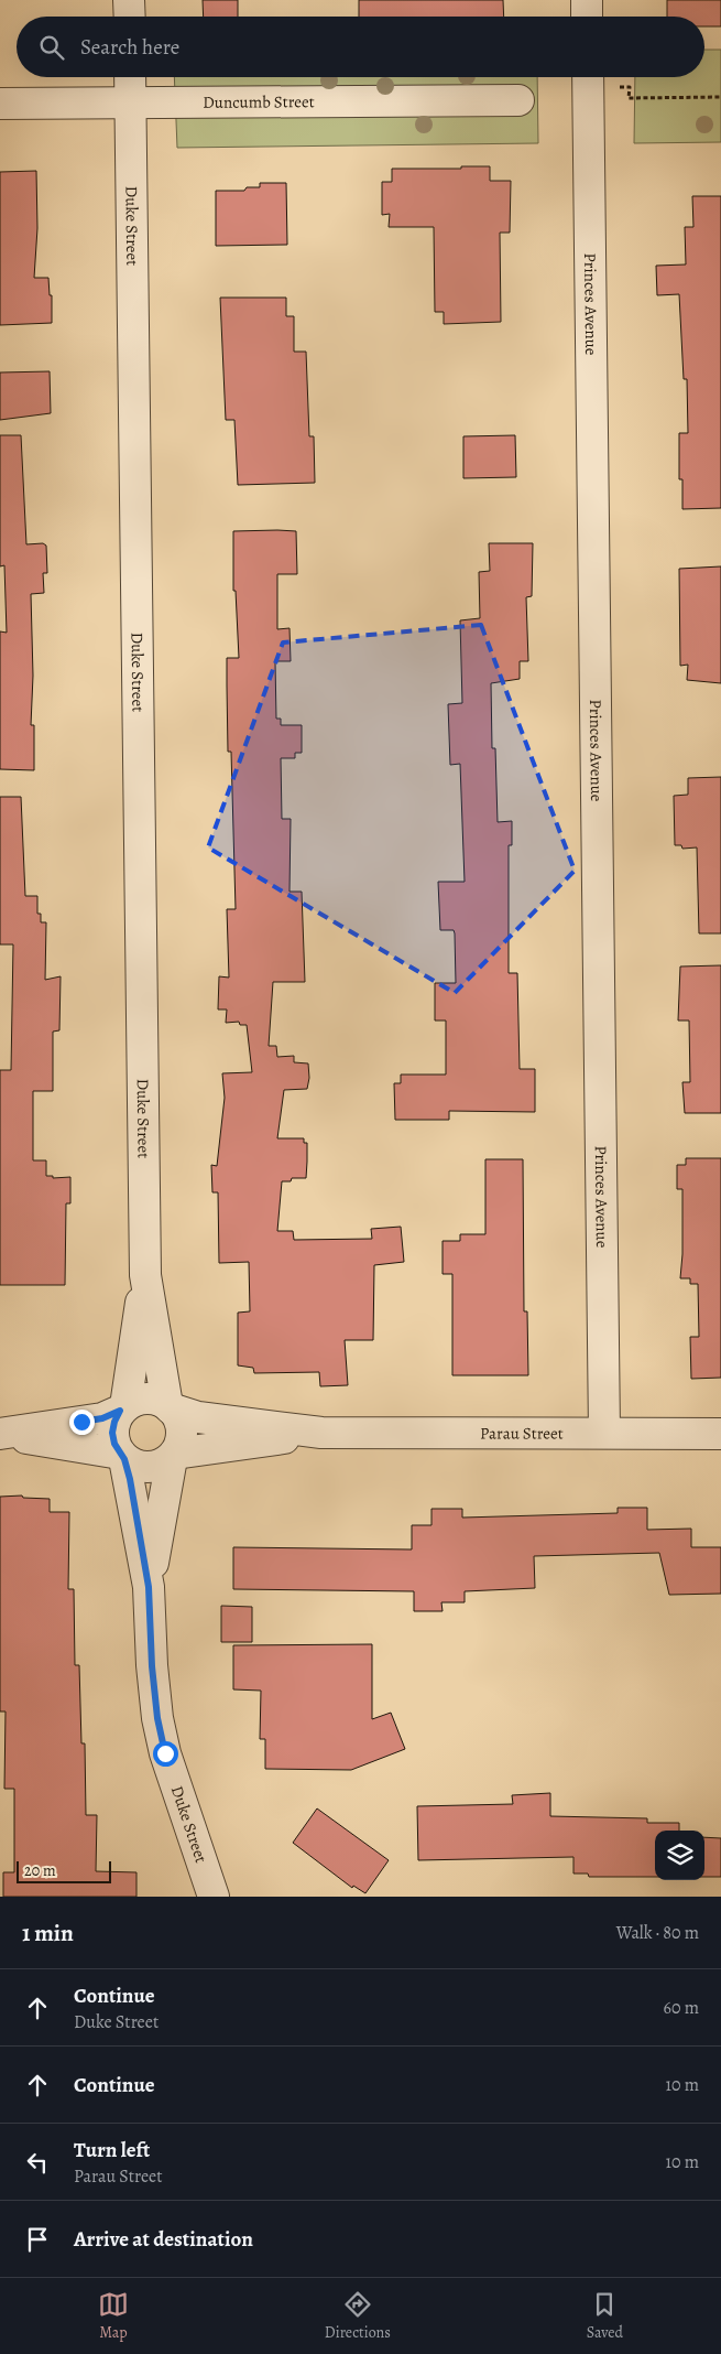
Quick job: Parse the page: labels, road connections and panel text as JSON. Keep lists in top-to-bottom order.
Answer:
{
  "streets": {
    "street": [
      "Duncumb Street",
      "Duke Street",
      "Princes Avenue",
      "Parau Street"
    ]
  },
  "crossings": [
    ["Duncumb Street", "Duke Street"],
    ["Duke Street", "Parau Street"],
    ["Princes Avenue", "Parau Street"]
  ],
  "scale_bar": "20 m",
  "page": {
    "search": "Search here",
    "scale": "20 m",
    "heading": ["1 min", "Walk · 80 m"],
    "list": [
      ["Continue", "Duke Street", "60 m"],
      ["Continue", "10 m"],
      ["Turn left", "Parau Street", "10 m"],
      "Arrive at destination"
    ],
    "nav": ["Map", "Directions", "Saved"]
  }
}
